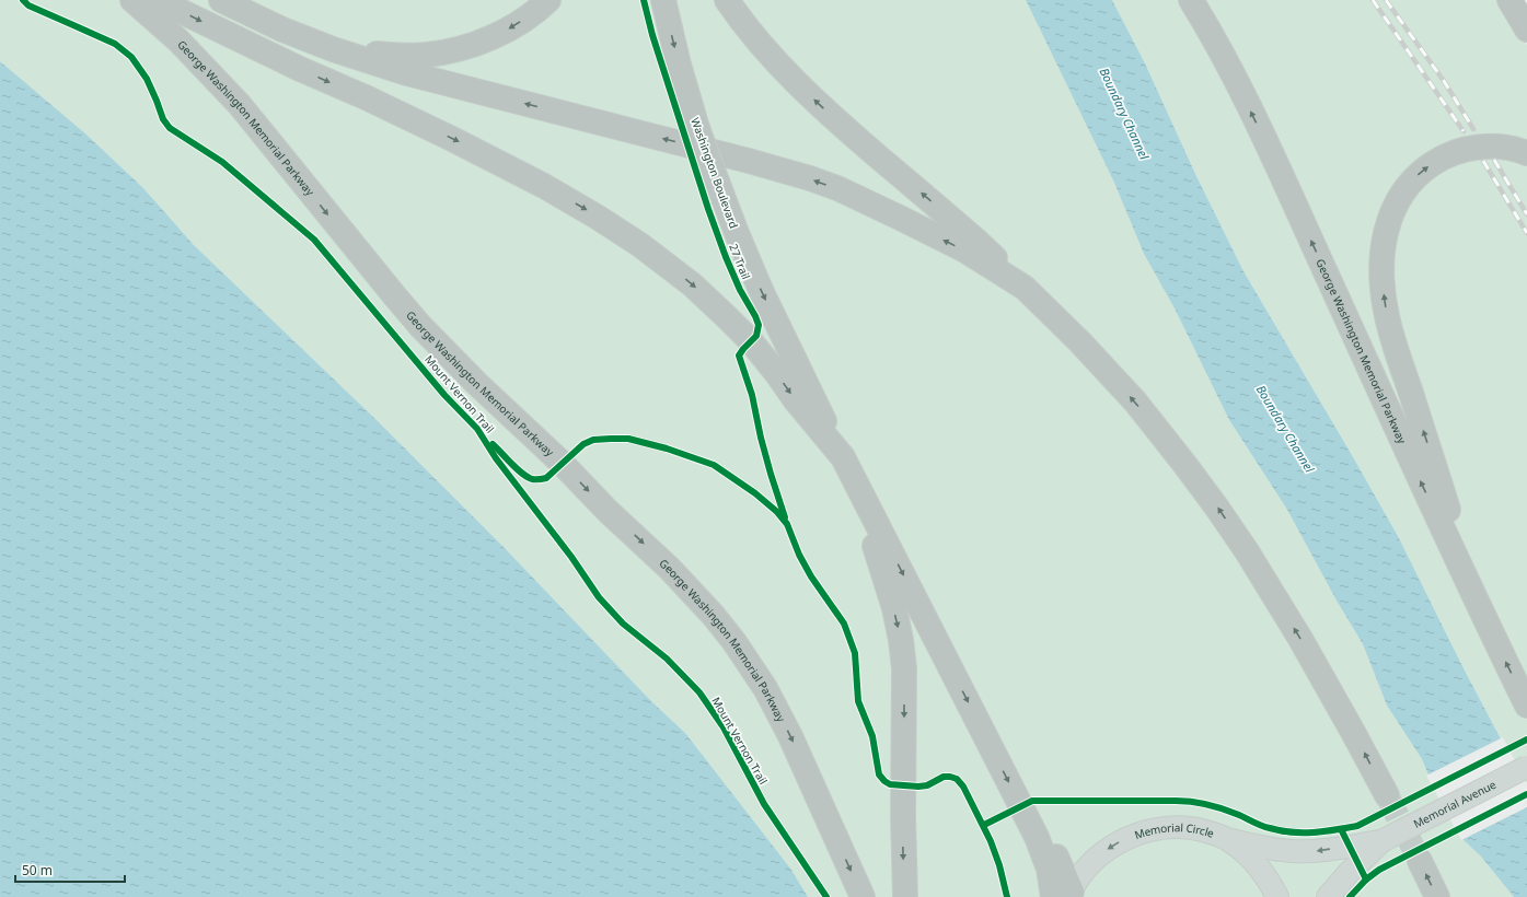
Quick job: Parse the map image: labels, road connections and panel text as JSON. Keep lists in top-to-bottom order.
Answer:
{
  "streets": {
    "highway": ["George Washington Memorial Parkway", "Washington Boulevard"],
    "main road": ["Memorial Avenue", "Memorial Circle"],
    "cycle path": ["27 Trail", "Mount Vernon Trail"]
  },
  "crossings": [
    ["Memorial Avenue", "Memorial Circle"]
  ],
  "one_way": ["Memorial Avenue", "Memorial Circle"],
  "water": ["Boundary Channel"],
  "scale_bar": "50 m"
}
